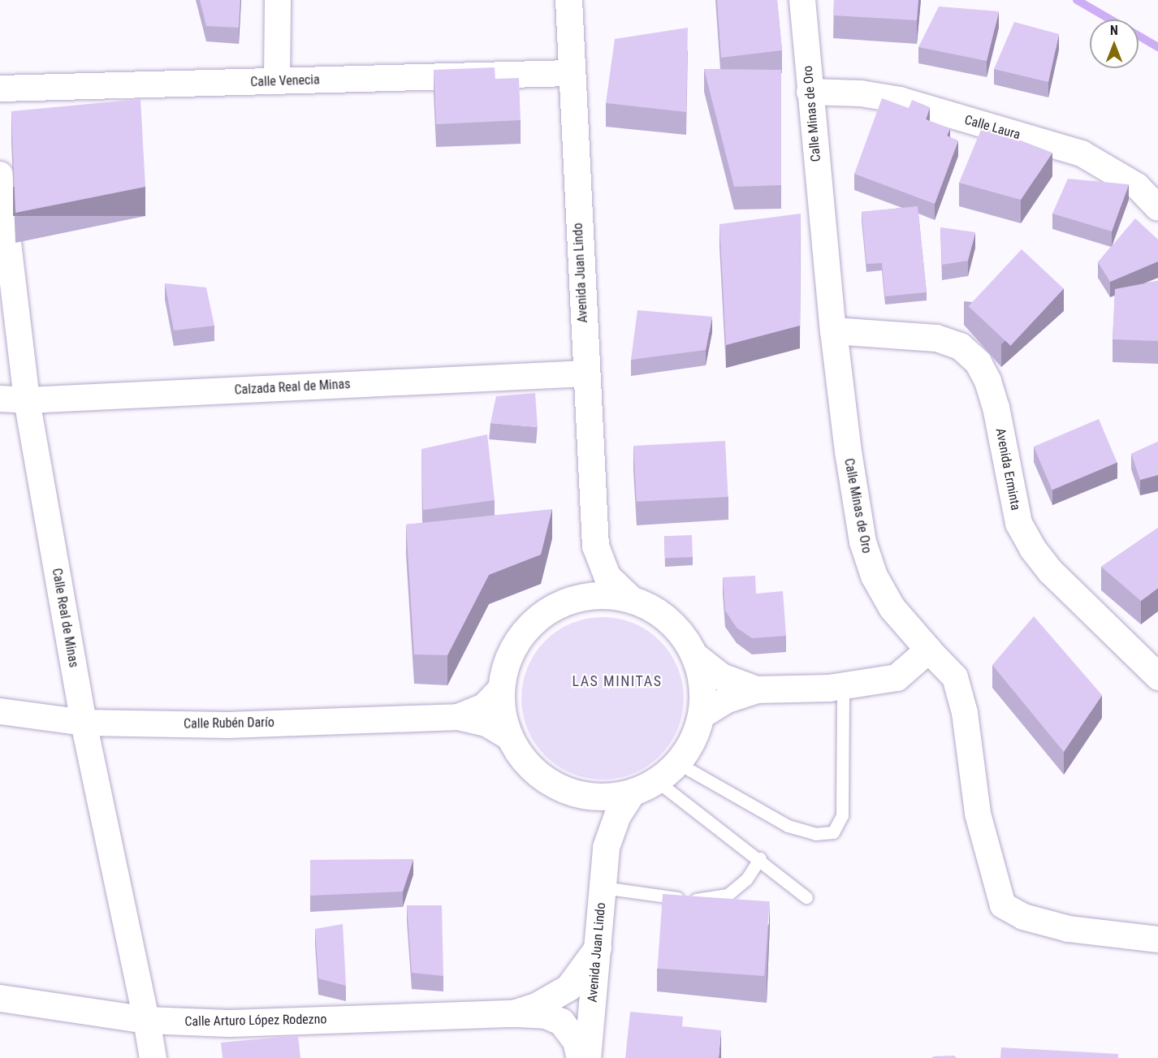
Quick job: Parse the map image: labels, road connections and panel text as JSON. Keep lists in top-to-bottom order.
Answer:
{
  "streets": {
    "street": [
      "Calle Venecia",
      "Calle Minas de Oro",
      "Calle Laura",
      "Avenida Juan Lindo",
      "Calzada Real de Minas",
      "Avenida Erminta",
      "Calle Real de Minas",
      "Calle Rubén Darío",
      "Calle Arturo López Rodezno"
    ]
  },
  "crossings": [
    ["Calle Venecia", "Avenida Juan Lindo"],
    ["Calle Minas de Oro", "Calle Laura"],
    ["Calle Minas de Oro", "Avenida Erminta"],
    ["Avenida Juan Lindo", "Calzada Real de Minas"],
    ["Avenida Juan Lindo", "Calle Arturo López Rodezno"],
    ["Calzada Real de Minas", "Calle Real de Minas"],
    ["Calle Real de Minas", "Calle Rubén Darío"],
    ["Calle Real de Minas", "Calle Arturo López Rodezno"]
  ],
  "districts": ["LAS MINITAS"],
  "north": "top"
}
